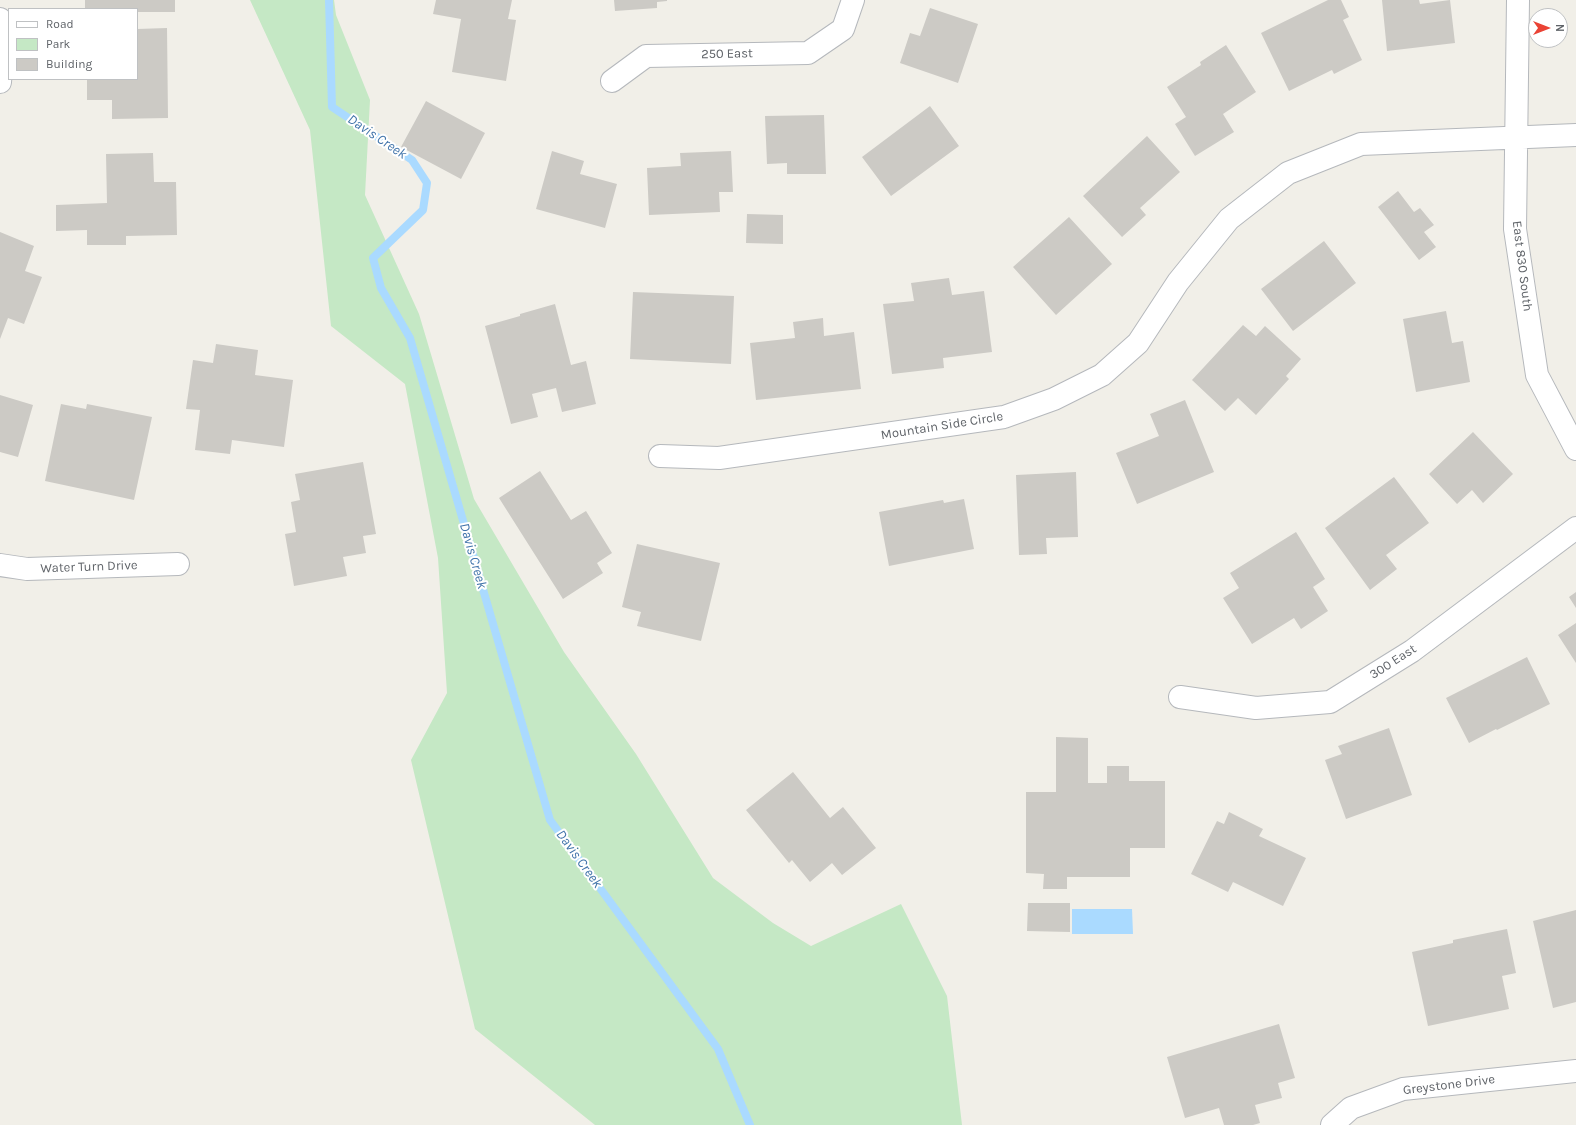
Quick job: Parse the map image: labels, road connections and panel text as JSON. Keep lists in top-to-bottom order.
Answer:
{
  "streets": {
    "street": [
      "250 East",
      "East 830 South",
      "Mountain Side Circle",
      "Water Turn Drive",
      "300 East",
      "Greystone Drive"
    ]
  },
  "crossings": [
    ["East 830 South", "Mountain Side Circle"]
  ],
  "water": ["Davis Creek"],
  "legend": ["Road", "Park", "Building"],
  "north": "right"
}
